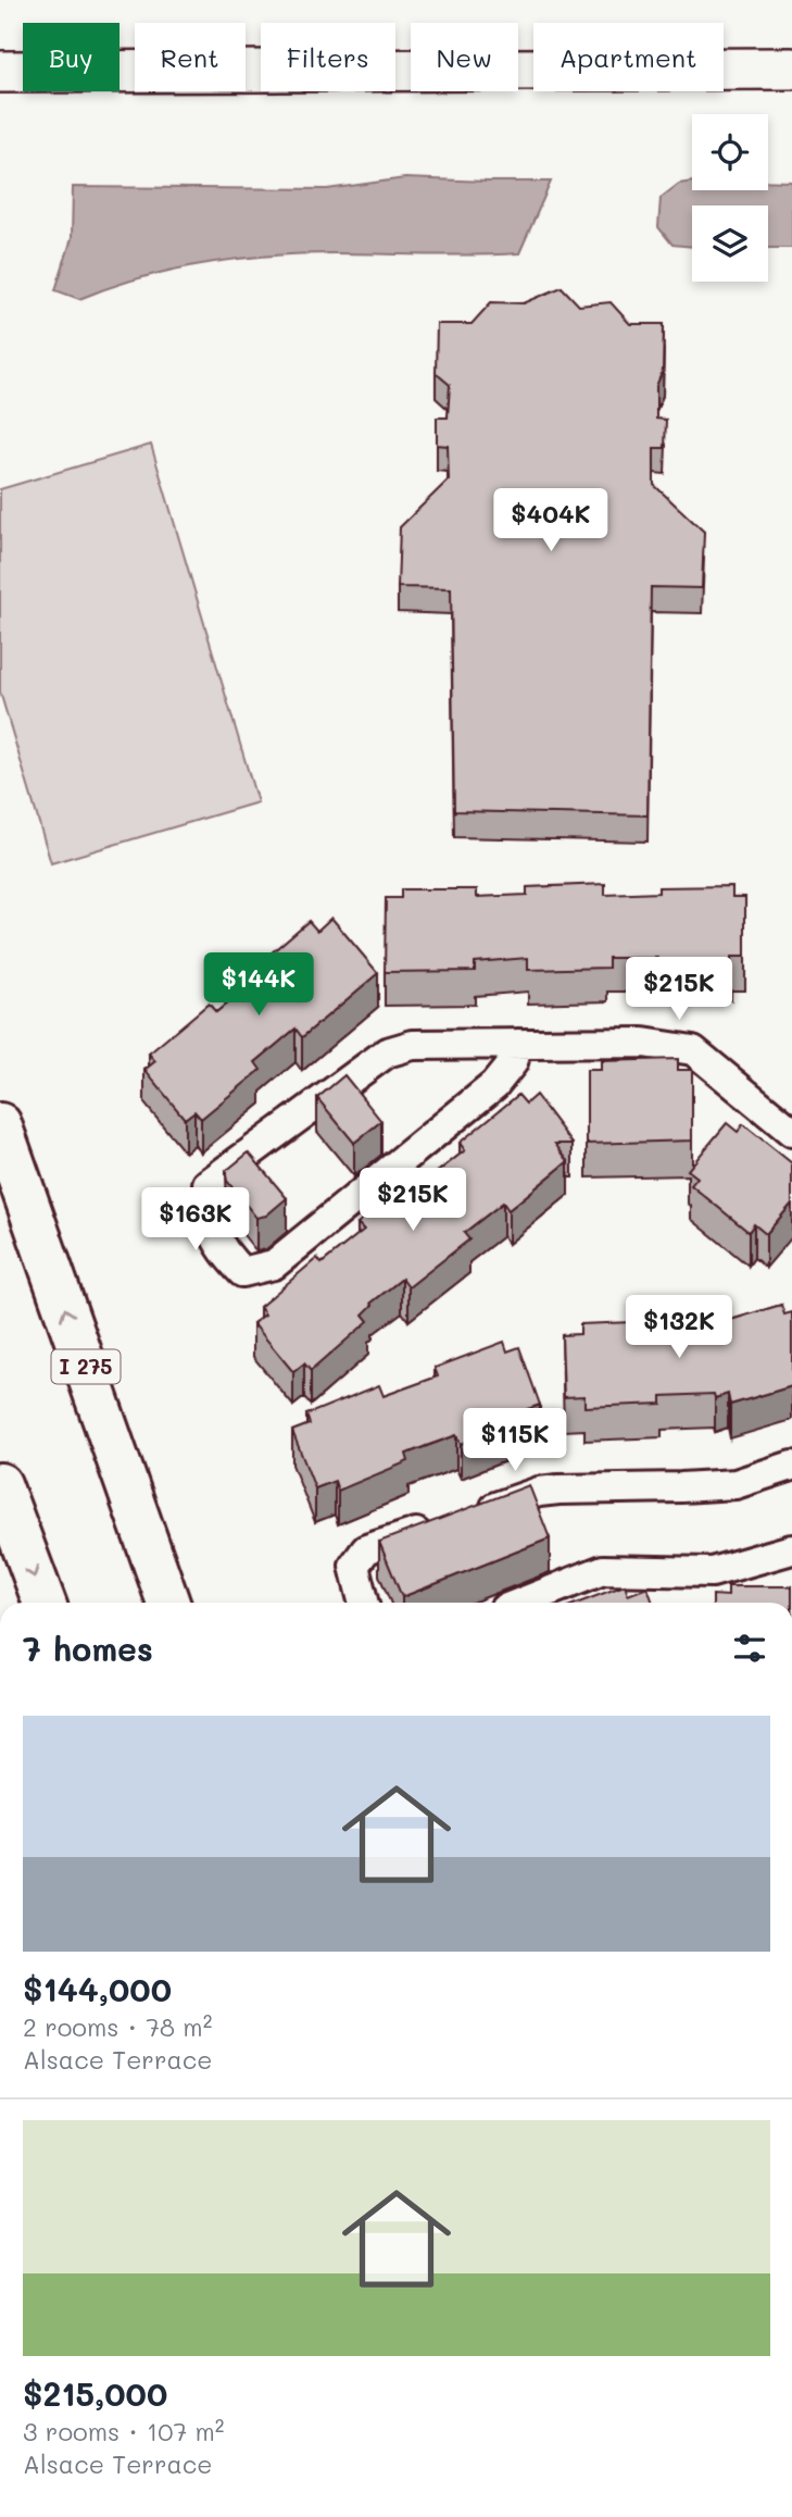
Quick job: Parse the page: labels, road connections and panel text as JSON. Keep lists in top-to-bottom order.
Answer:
{
  "streets": {
    "highway": ["I 275"]
  },
  "page": {
    "chip": [
      "Buy",
      "Rent",
      "Filters",
      "New",
      "Apartment"
    ],
    "price": [
      "$404K",
      "$144K",
      "$215K",
      "$215K",
      "$163K",
      "$132K",
      "$115K"
    ],
    "heading": "7 homes",
    "list": [
      {
        "name": "$144,000",
        "note": "2 rooms · 78 m² · Alsace Terrace"
      },
      {
        "name": "$215,000",
        "note": "3 rooms · 107 m² · Alsace Terrace"
      }
    ]
  }
}
